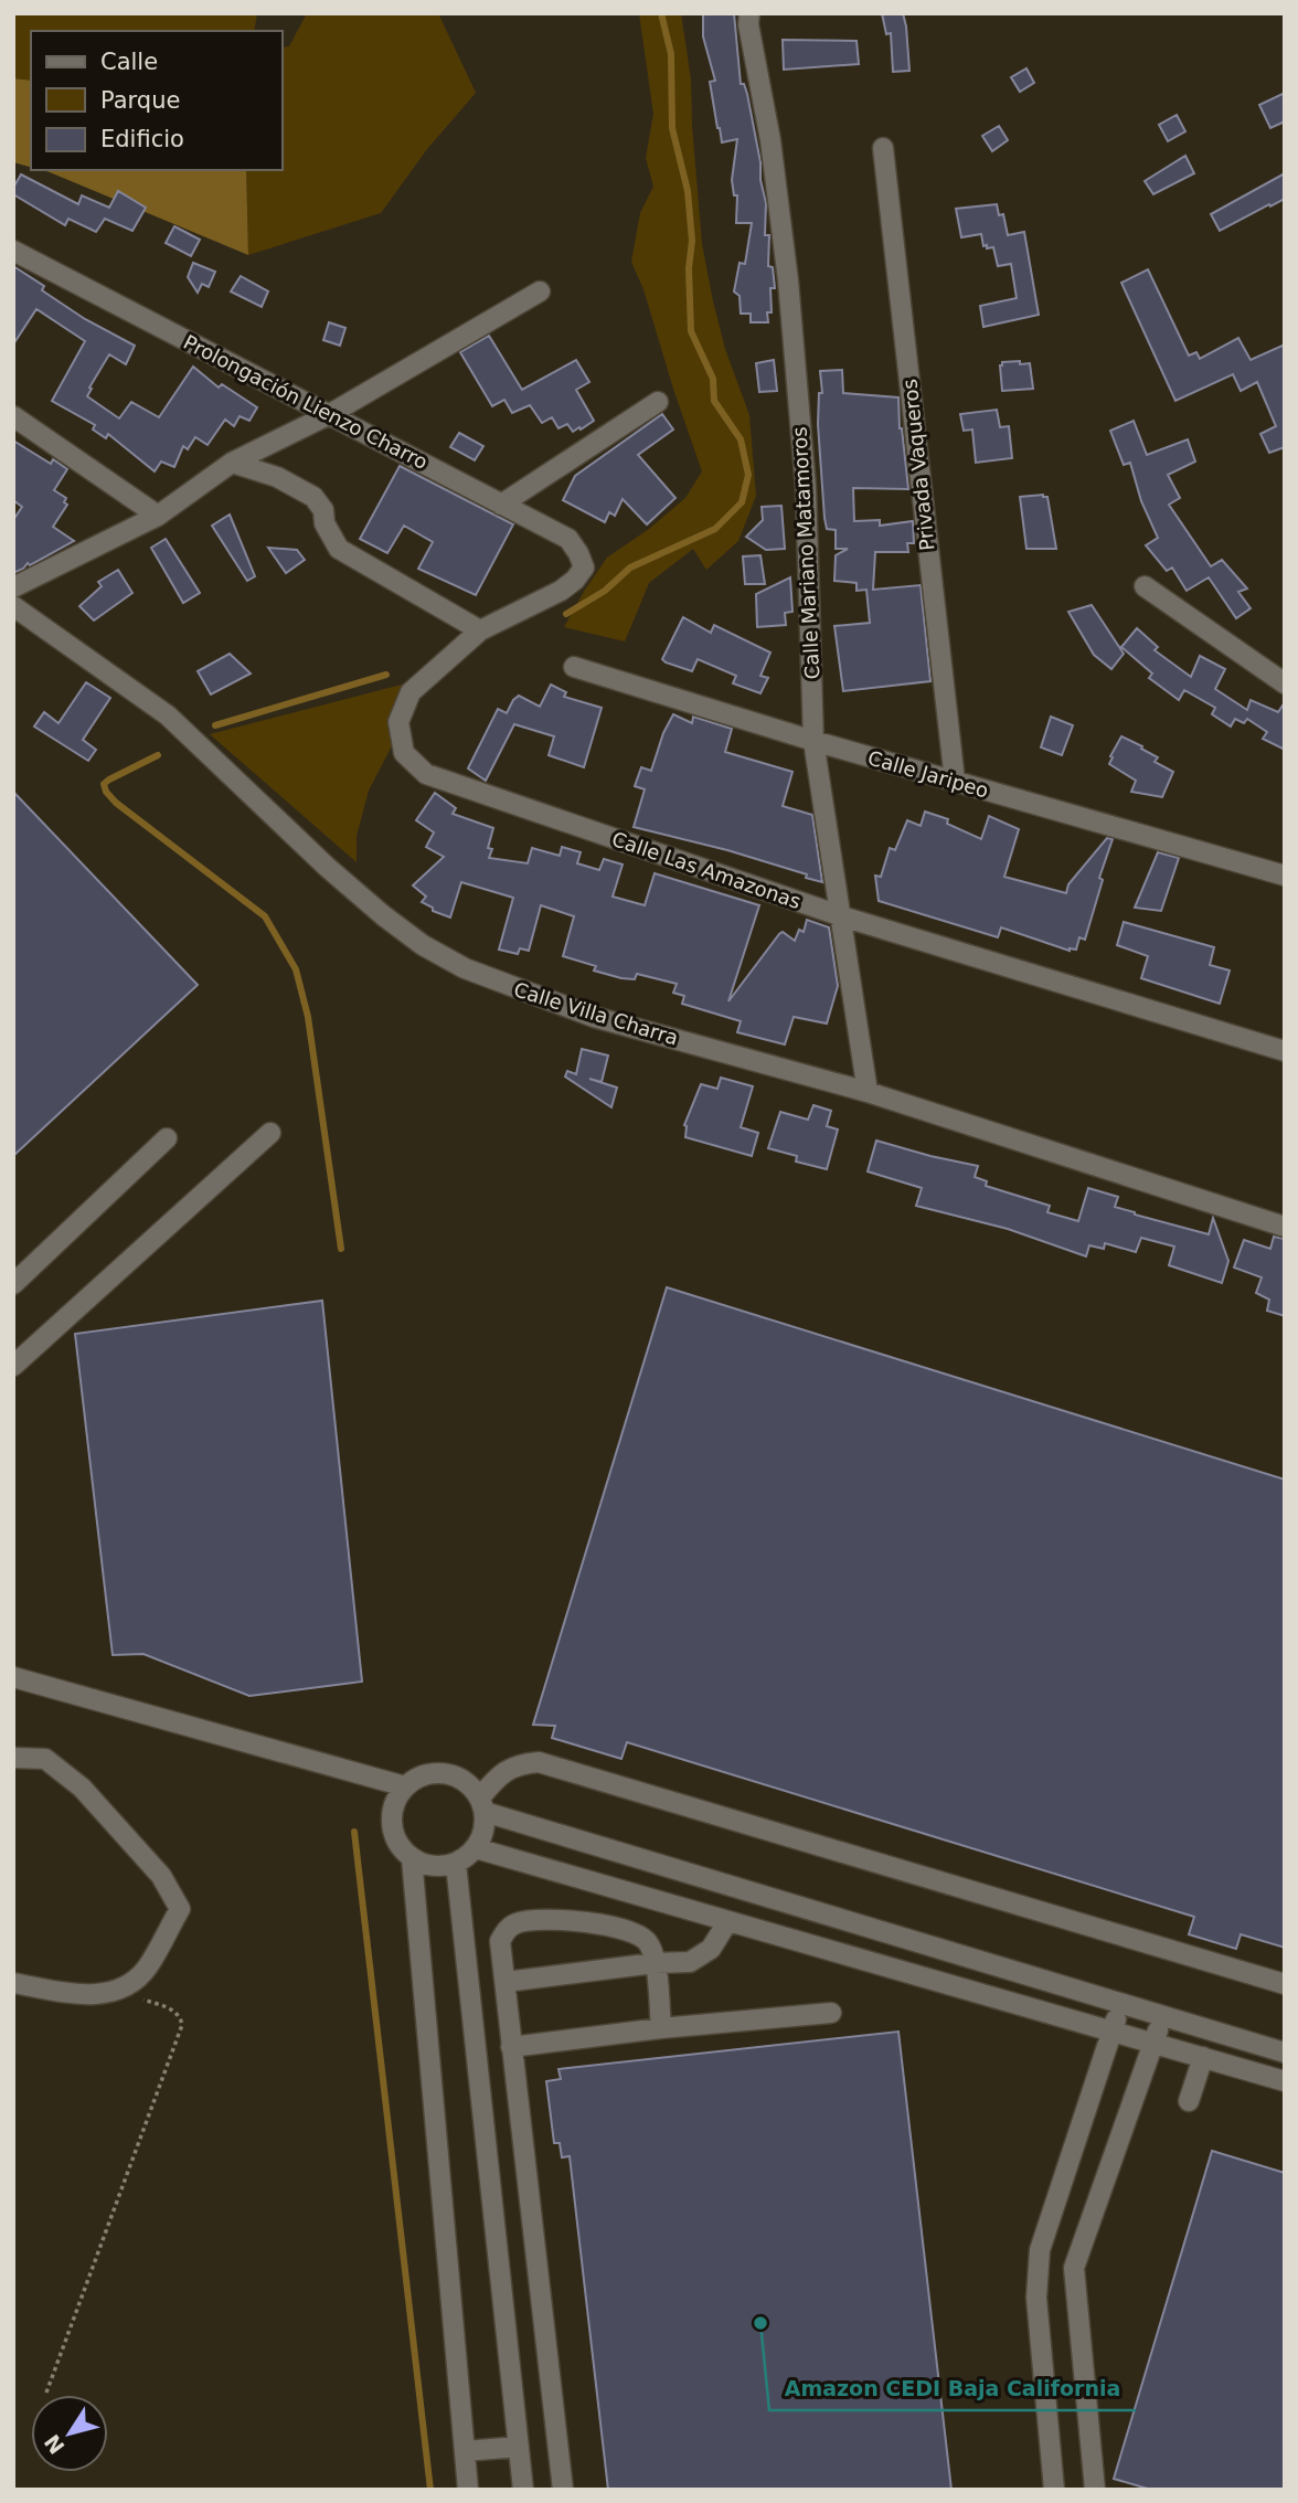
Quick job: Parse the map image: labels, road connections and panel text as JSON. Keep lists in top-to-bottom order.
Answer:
{
  "streets": {
    "street": [
      "Prolongación Lienzo Charro",
      "Privada Vaqueros",
      "Calle Mariano Matamoros",
      "Calle Jaripeo",
      "Calle Las Amazonas",
      "Calle Villa Charra"
    ]
  },
  "crossings": [
    ["Prolongación Lienzo Charro", "Calle Las Amazonas"],
    ["Privada Vaqueros", "Calle Jaripeo"],
    ["Calle Mariano Matamoros", "Calle Jaripeo"],
    ["Calle Mariano Matamoros", "Calle Las Amazonas"],
    ["Calle Mariano Matamoros", "Calle Villa Charra"]
  ],
  "places": ["Amazon CEDI Baja California"],
  "legend": ["Calle", "Parque", "Edificio"],
  "north": "bottom left"
}
